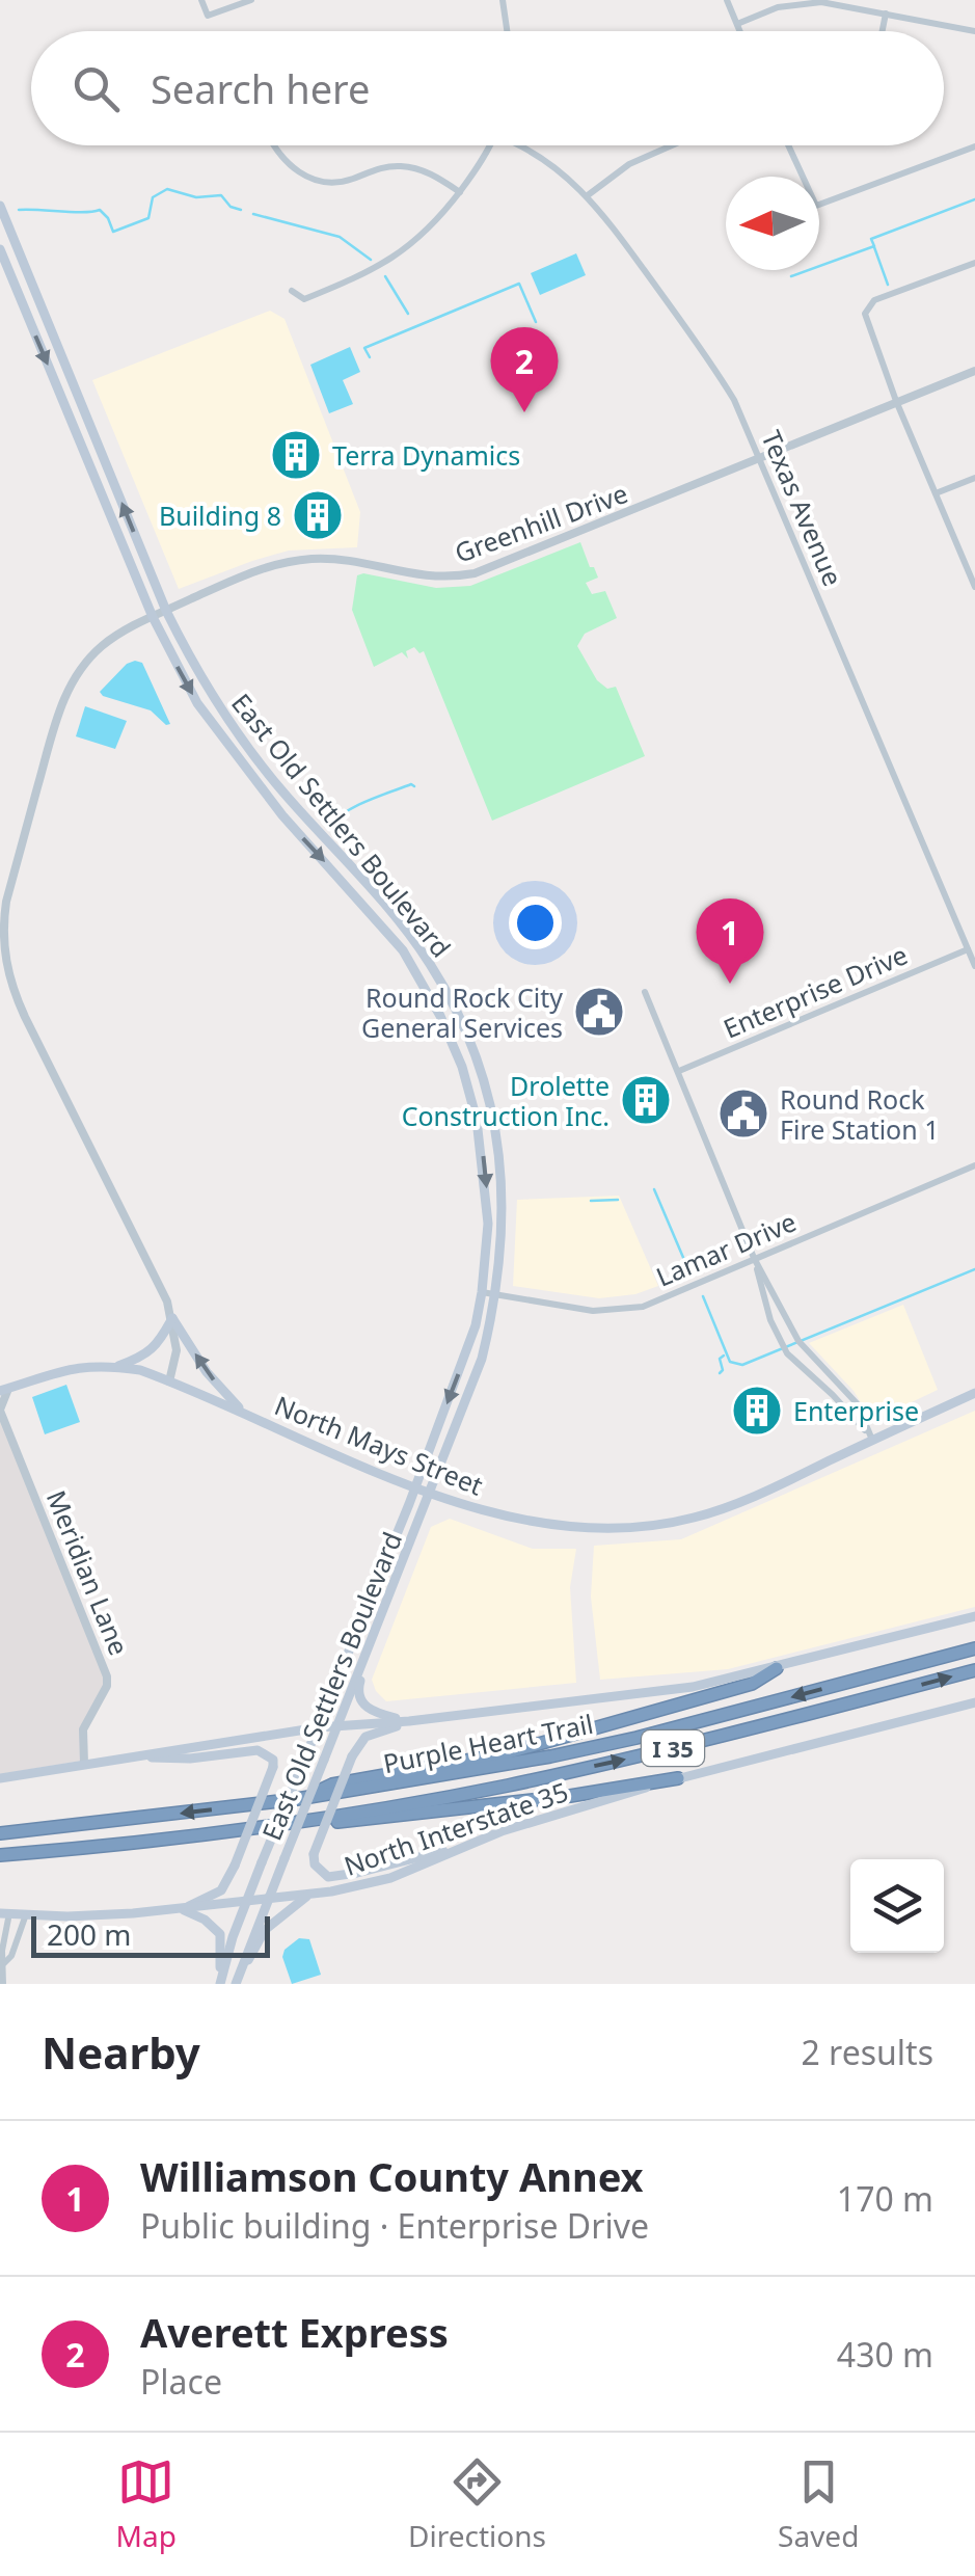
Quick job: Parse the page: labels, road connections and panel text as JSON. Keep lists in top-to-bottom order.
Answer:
{
  "streets": {
    "highway": ["Purple Heart Trail", "I 35"],
    "main road": ["East Old Settlers Boulevard", "North Mays Street", "North Interstate 35"],
    "street": [
      "Texas Avenue",
      "Greenhill Drive",
      "Enterprise Drive",
      "Lamar Drive",
      "Meridian Lane"
    ]
  },
  "crossings": [
    ["Texas Avenue", "Greenhill Drive"],
    ["Texas Avenue", "Enterprise Drive"],
    ["Greenhill Drive", "East Old Settlers Boulevard"],
    ["Greenhill Drive", "North Mays Street"],
    ["East Old Settlers Boulevard", "Lamar Drive"],
    ["East Old Settlers Boulevard", "North Mays Street"],
    ["East Old Settlers Boulevard", "North Interstate 35"]
  ],
  "places": {
    "building": [
      "Terra Dynamics",
      "Building 8",
      "Drolette Construction Inc.",
      "Enterprise"
    ],
    "public building": ["Round Rock City General Services", "Round Rock Fire Station 1"]
  },
  "scale_bar": "200 m",
  "north": "left",
  "page": {
    "search": "Search here",
    "pins": ["2", "1"],
    "scale": "200 m",
    "heading": ["Nearby", "2 results"],
    "list": [
      {
        "mark": "1",
        "name": "Williamson County Annex",
        "note": "Public building · Enterprise Drive",
        "value": "170 m"
      },
      {
        "mark": "2",
        "name": "Averett Express",
        "note": "Place",
        "value": "430 m"
      }
    ],
    "nav": ["Map", "Directions", "Saved"]
  }
}
